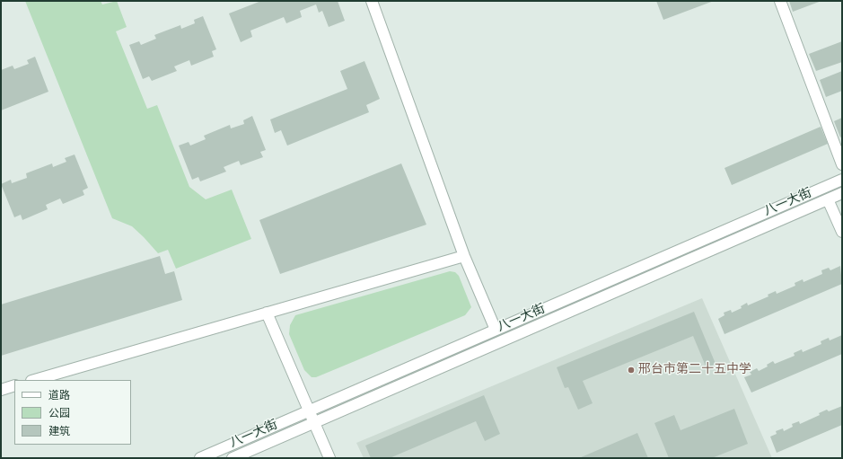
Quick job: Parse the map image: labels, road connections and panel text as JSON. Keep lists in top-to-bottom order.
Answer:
{
  "streets": {
    "street": ["八一大街"]
  },
  "places": ["邢台市第二十五中学"],
  "legend": ["道路", "公园", "建筑"]
}
